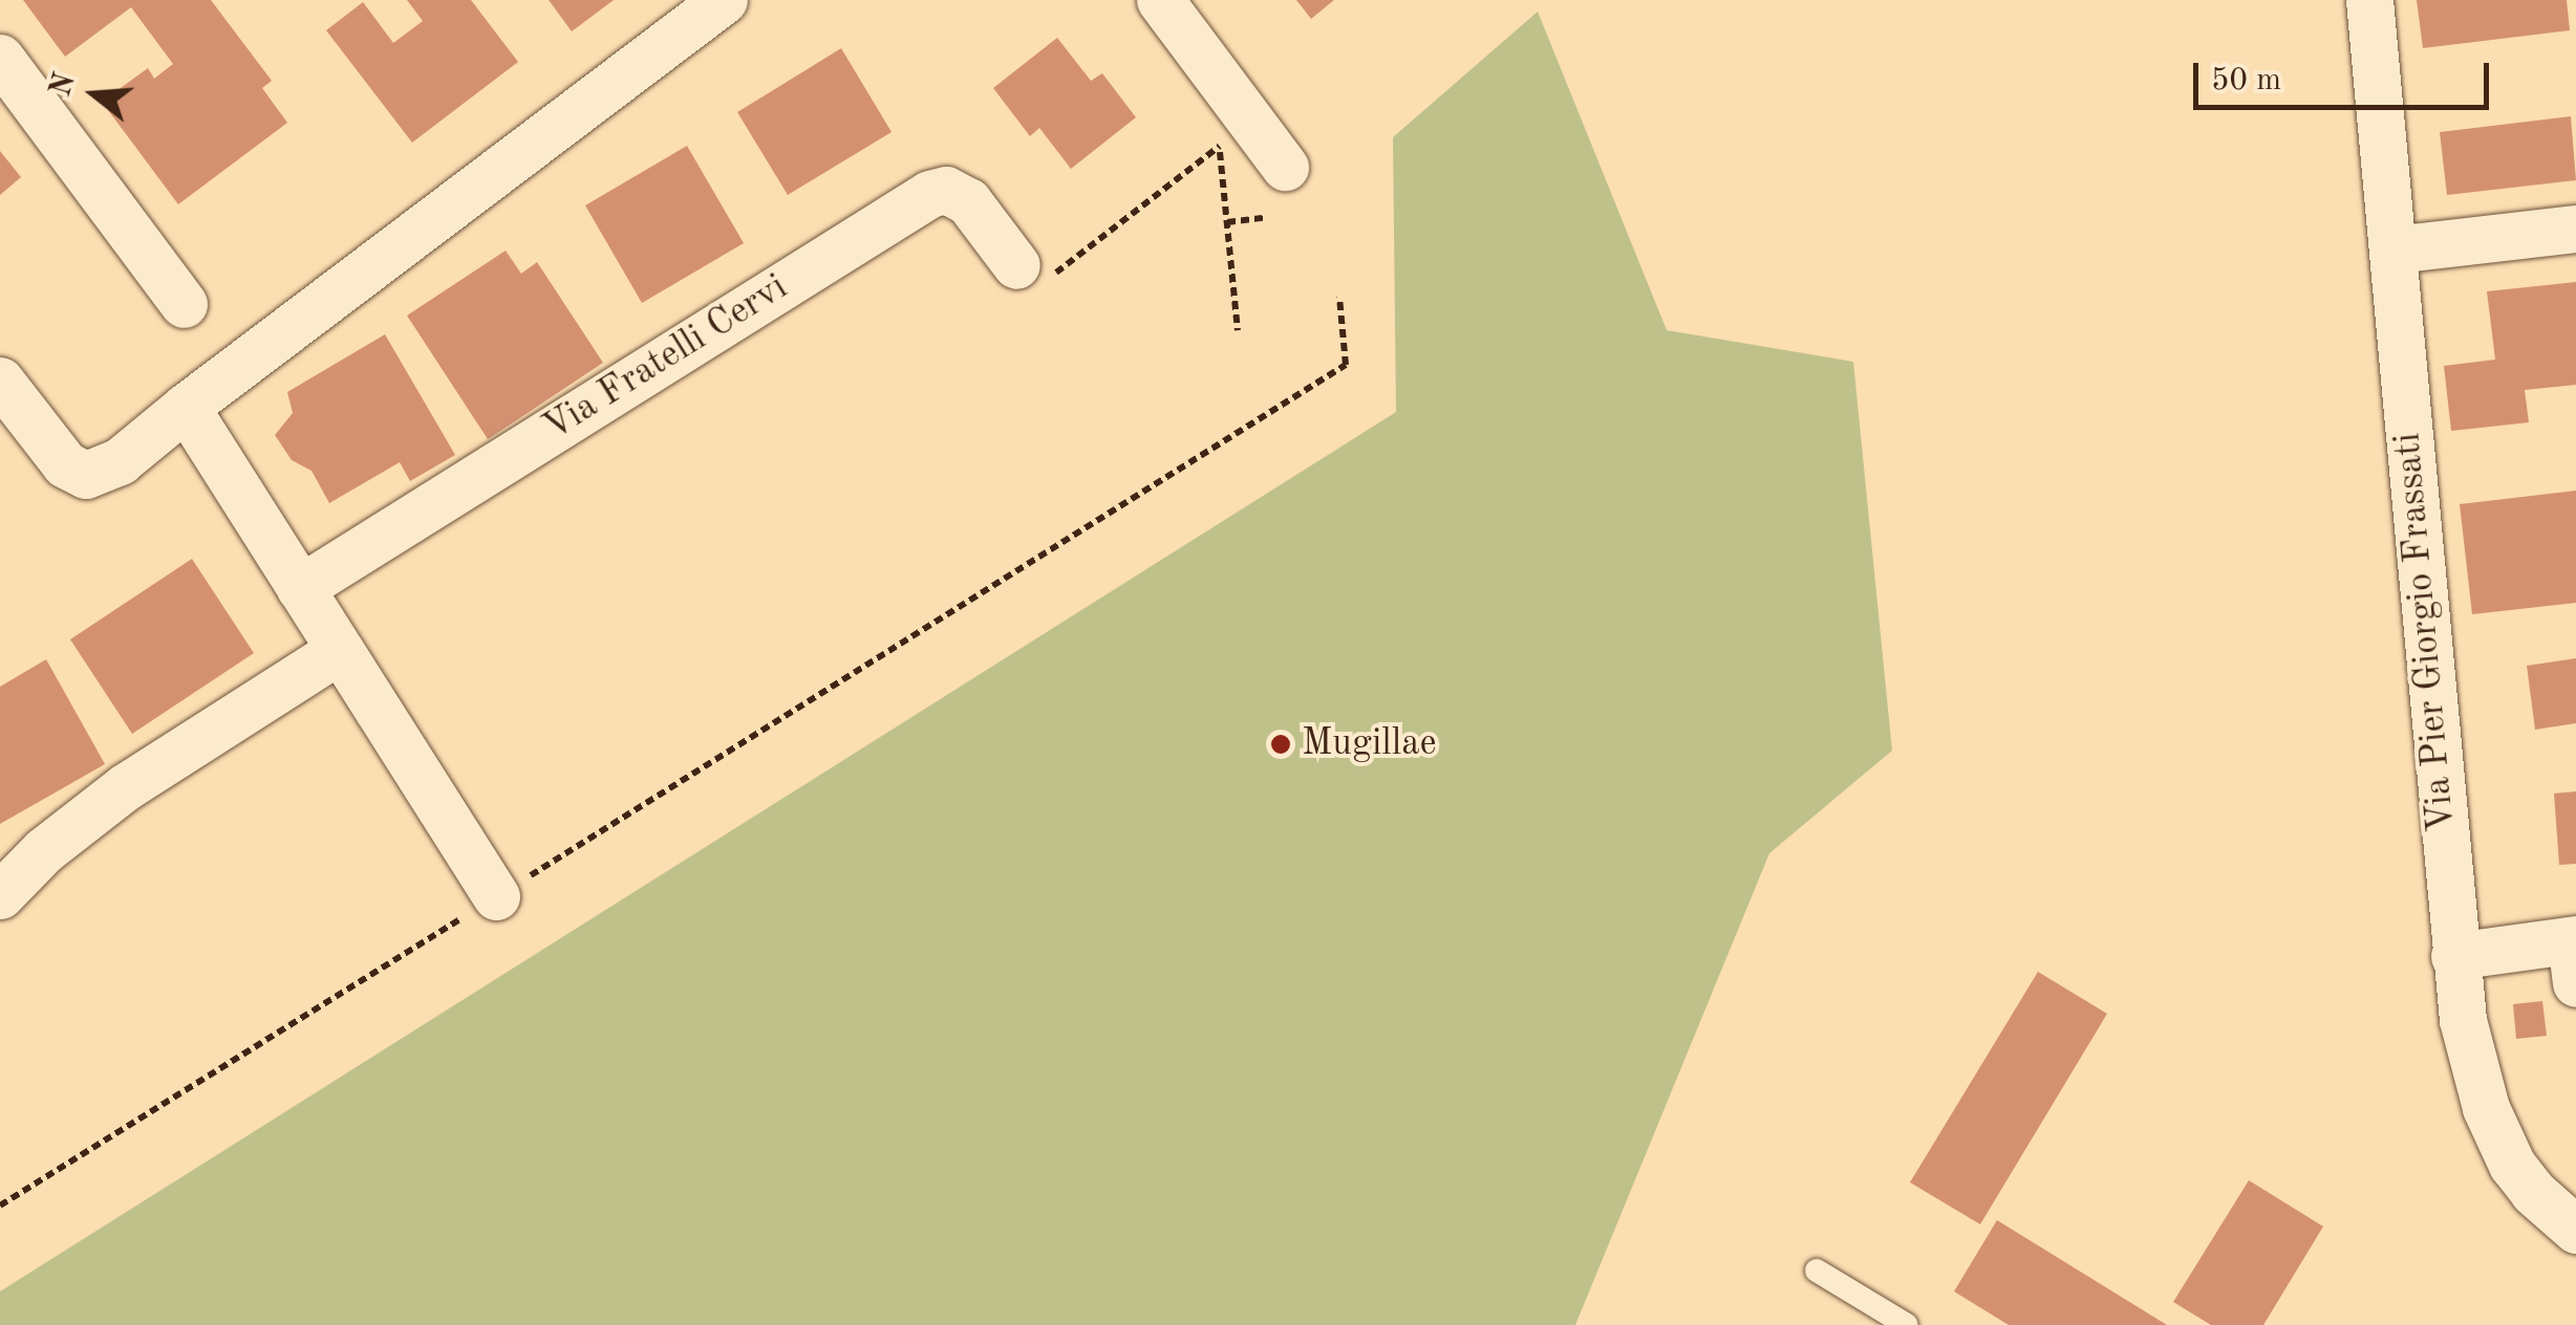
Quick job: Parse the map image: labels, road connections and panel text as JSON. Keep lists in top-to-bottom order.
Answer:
{
  "streets": {
    "street": ["Via Fratelli Cervi", "Via Pier Giorgio Frassati"]
  },
  "places": ["Mugillae"],
  "scale_bar": "50 m",
  "north": "left"
}
